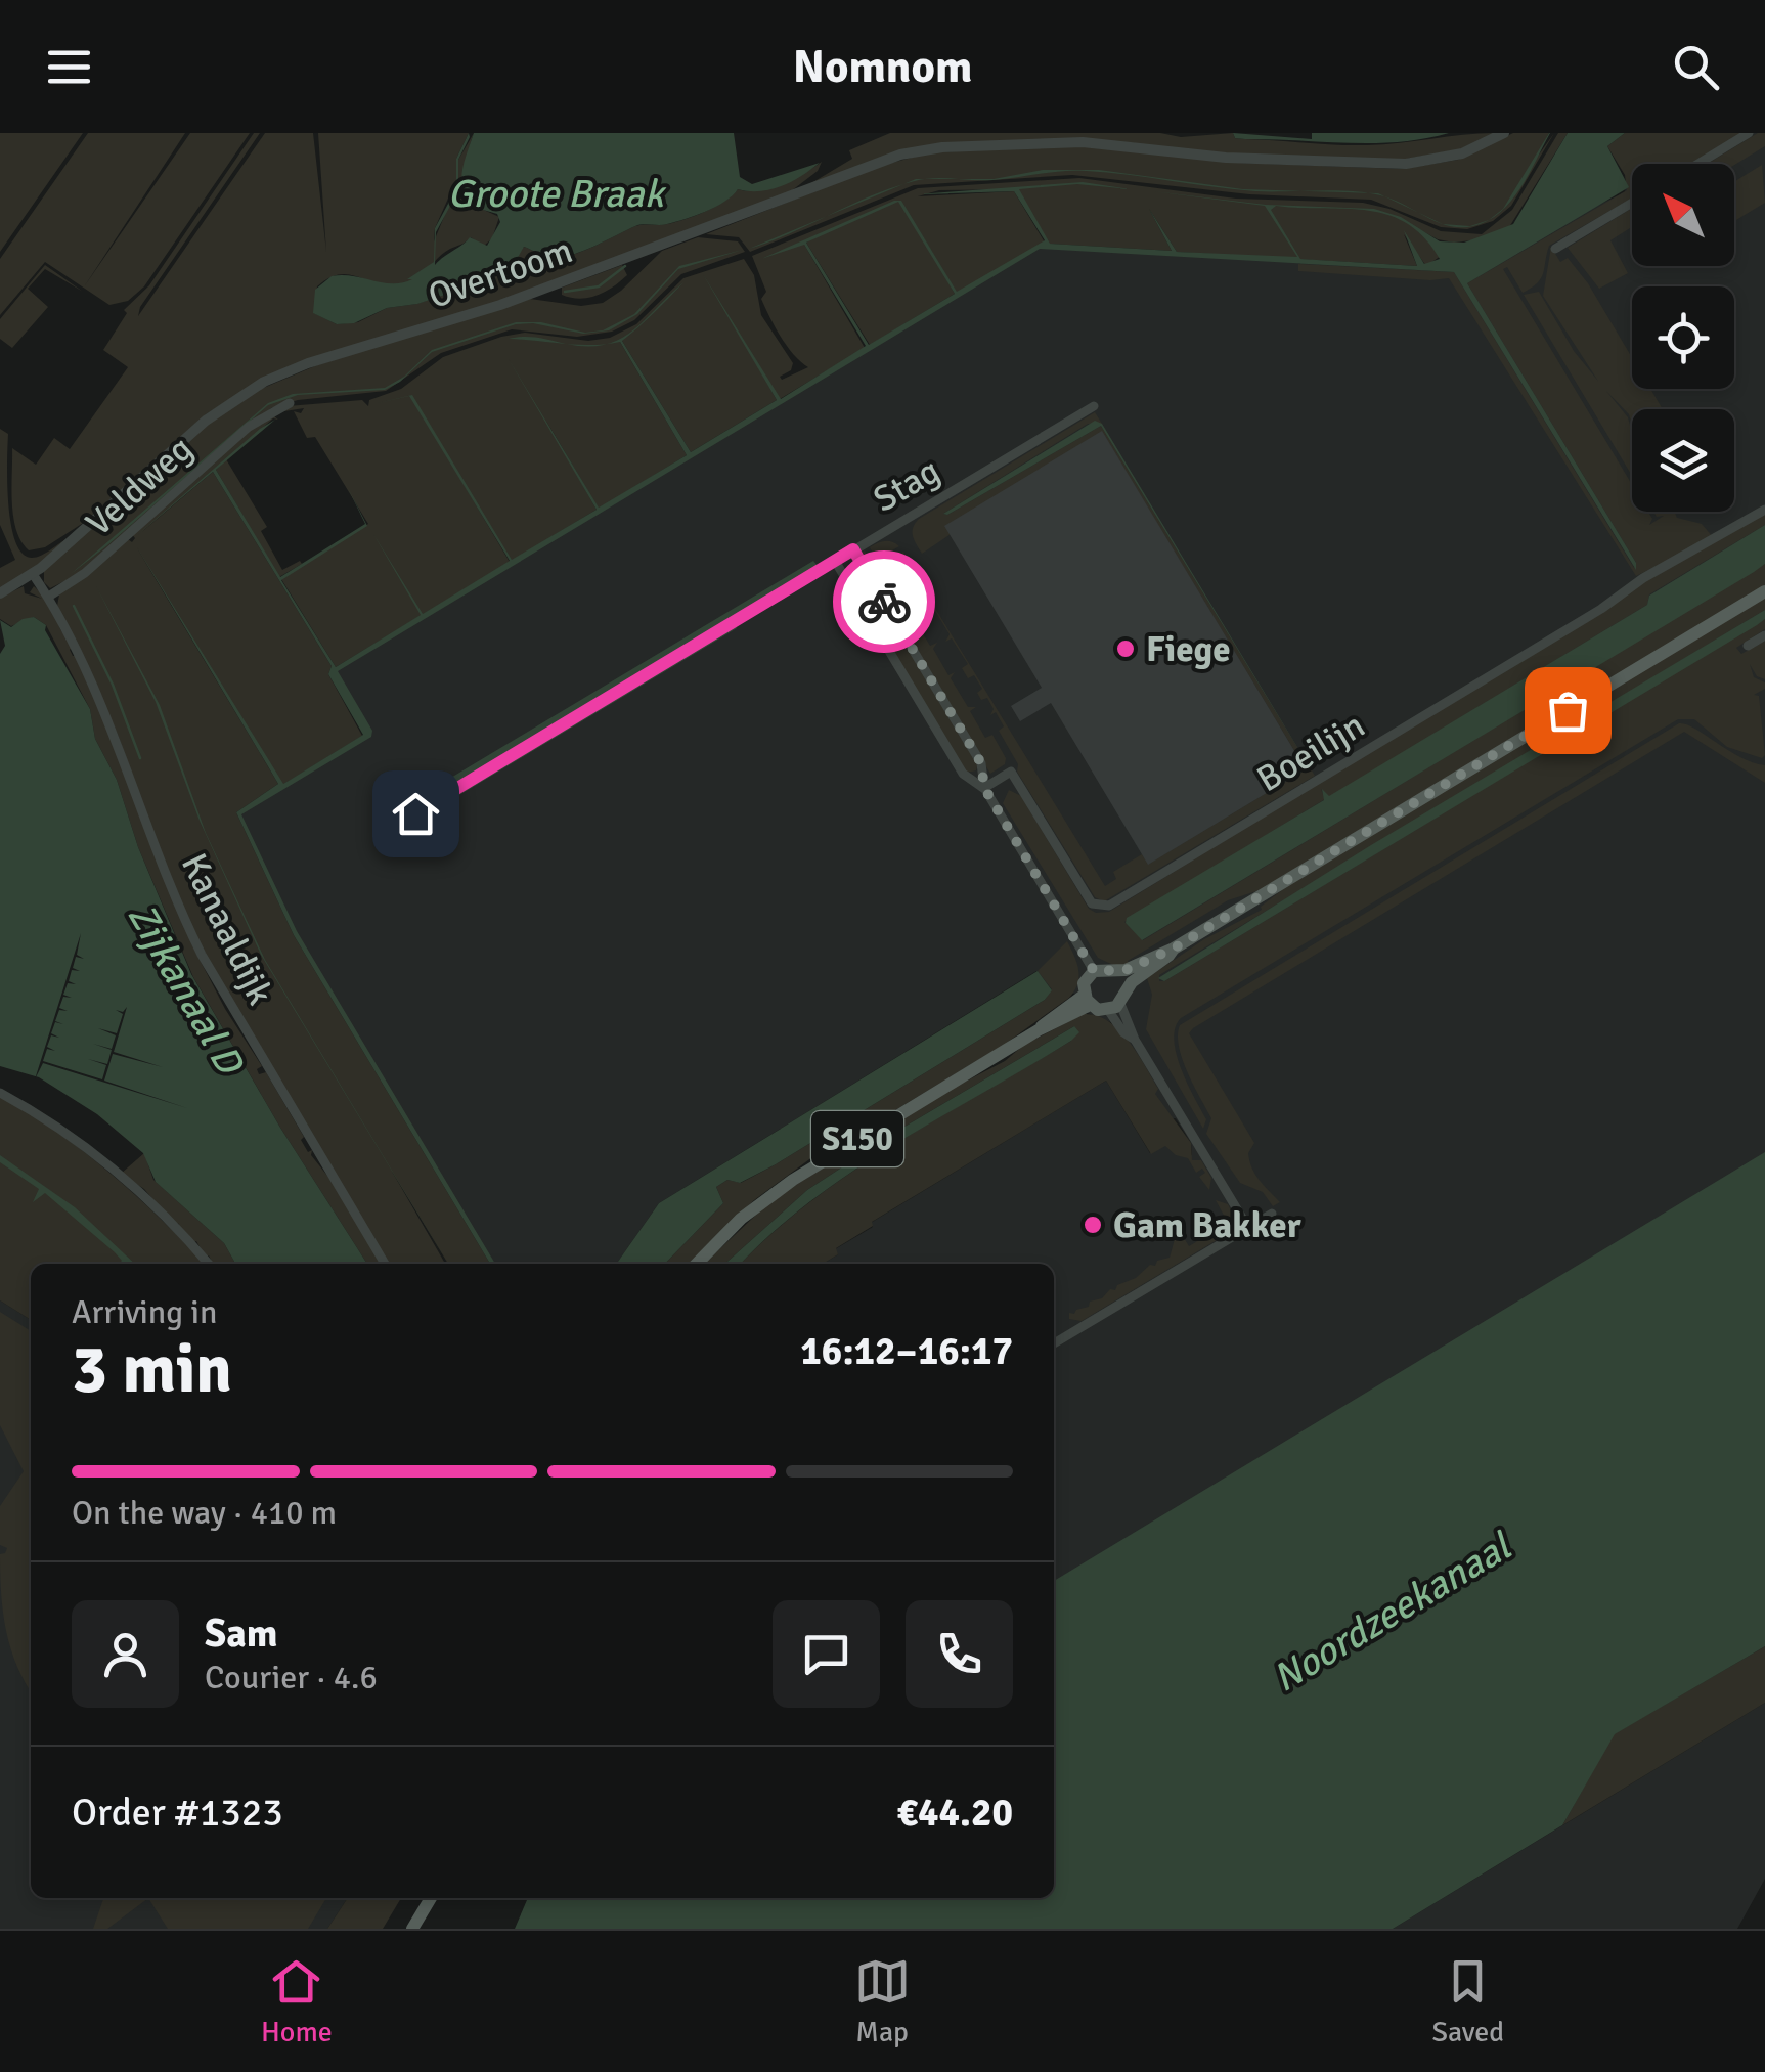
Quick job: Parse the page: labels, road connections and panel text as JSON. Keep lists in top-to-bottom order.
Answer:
{
  "streets": {
    "main road": ["S150"],
    "street": [
      "Overtoom",
      "Stag",
      "Veldweg",
      "Boeilijn",
      "Kanaaldijk"
    ]
  },
  "crossings": [
    ["Veldweg", "Kanaaldijk"]
  ],
  "water": ["Groote Braak", "Zijkanaal D", "Noordzeekanaal"],
  "places": ["Fiege", "Gam Bakker"],
  "north": "top left",
  "page": {
    "header": "Nomnom",
    "heading": ["3 min", "Arriving in", "16:12–16:17"],
    "panel": [
      "Sam",
      "Courier · 4.6",
      "Order #1323",
      "€44.20"
    ],
    "bar": "On the way · 410 m",
    "tabs": ["Home", "Map", "Saved"]
  }
}
